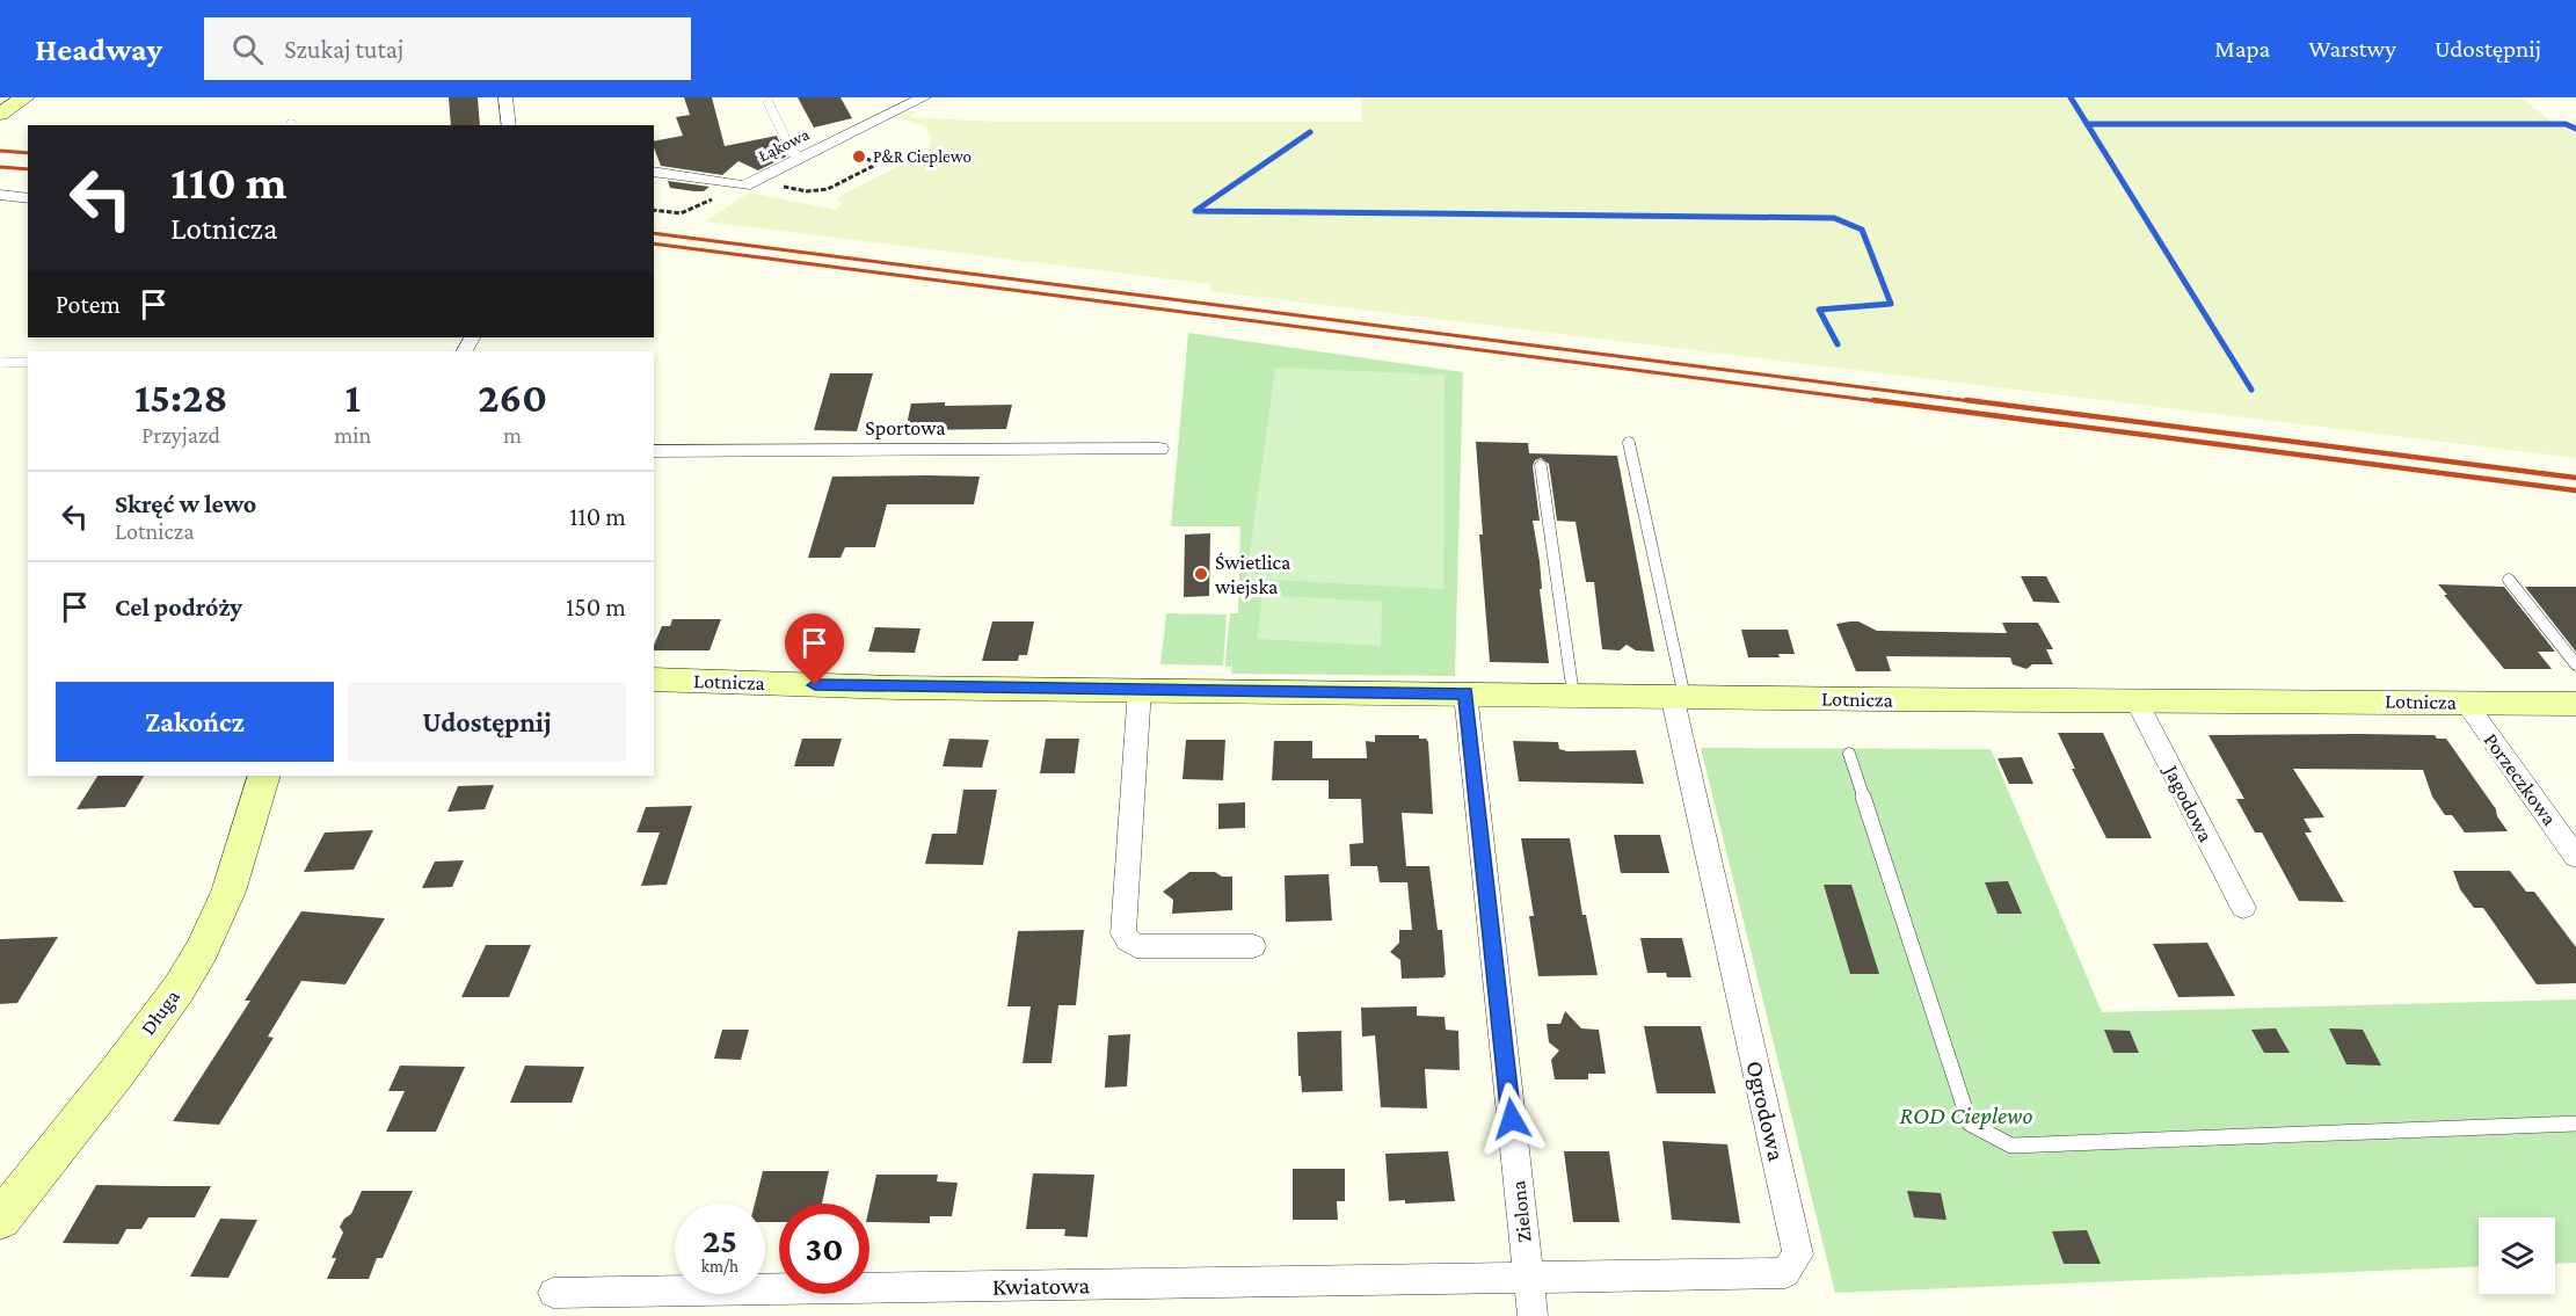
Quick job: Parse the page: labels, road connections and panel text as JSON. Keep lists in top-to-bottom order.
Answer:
{
  "streets": {
    "street": [
      "Łąkowa",
      "Sportowa",
      "Lotnicza",
      "Porzeczkowa",
      "Jagodowa",
      "Długa",
      "Ogrodowa",
      "Zielona",
      "Kwiatowa"
    ]
  },
  "crossings": [
    ["Lotnicza", "Porzeczkowa"],
    ["Lotnicza", "Jagodowa"],
    ["Lotnicza", "Ogrodowa"],
    ["Lotnicza", "Zielona"],
    ["Ogrodowa", "Zielona"],
    ["Ogrodowa", "Kwiatowa"],
    ["Zielona", "Kwiatowa"]
  ],
  "parks": ["ROD Cieplewo"],
  "places": ["P&R Cieplewo", "Świetlica wiejska"],
  "page": {
    "header": "Headway",
    "search": "Szukaj tutaj",
    "nav": ["Mapa", "Warstwy", "Udostępnij"],
    "turn": ["110 m", "Lotnicza"],
    "then": "Potem",
    "eta": [
      "15:28",
      "Przyjazd",
      "1",
      "min",
      "260",
      "m"
    ],
    "list": [
      {
        "name": "Skręć w lewo",
        "note": "Lotnicza",
        "value": "110 m"
      },
      {
        "name": "Cel podróży",
        "value": "150 m"
      }
    ],
    "buttons": ["Zakończ", "Udostępnij"],
    "speed": "25 km/h",
    "limit": "30"
  }
}
